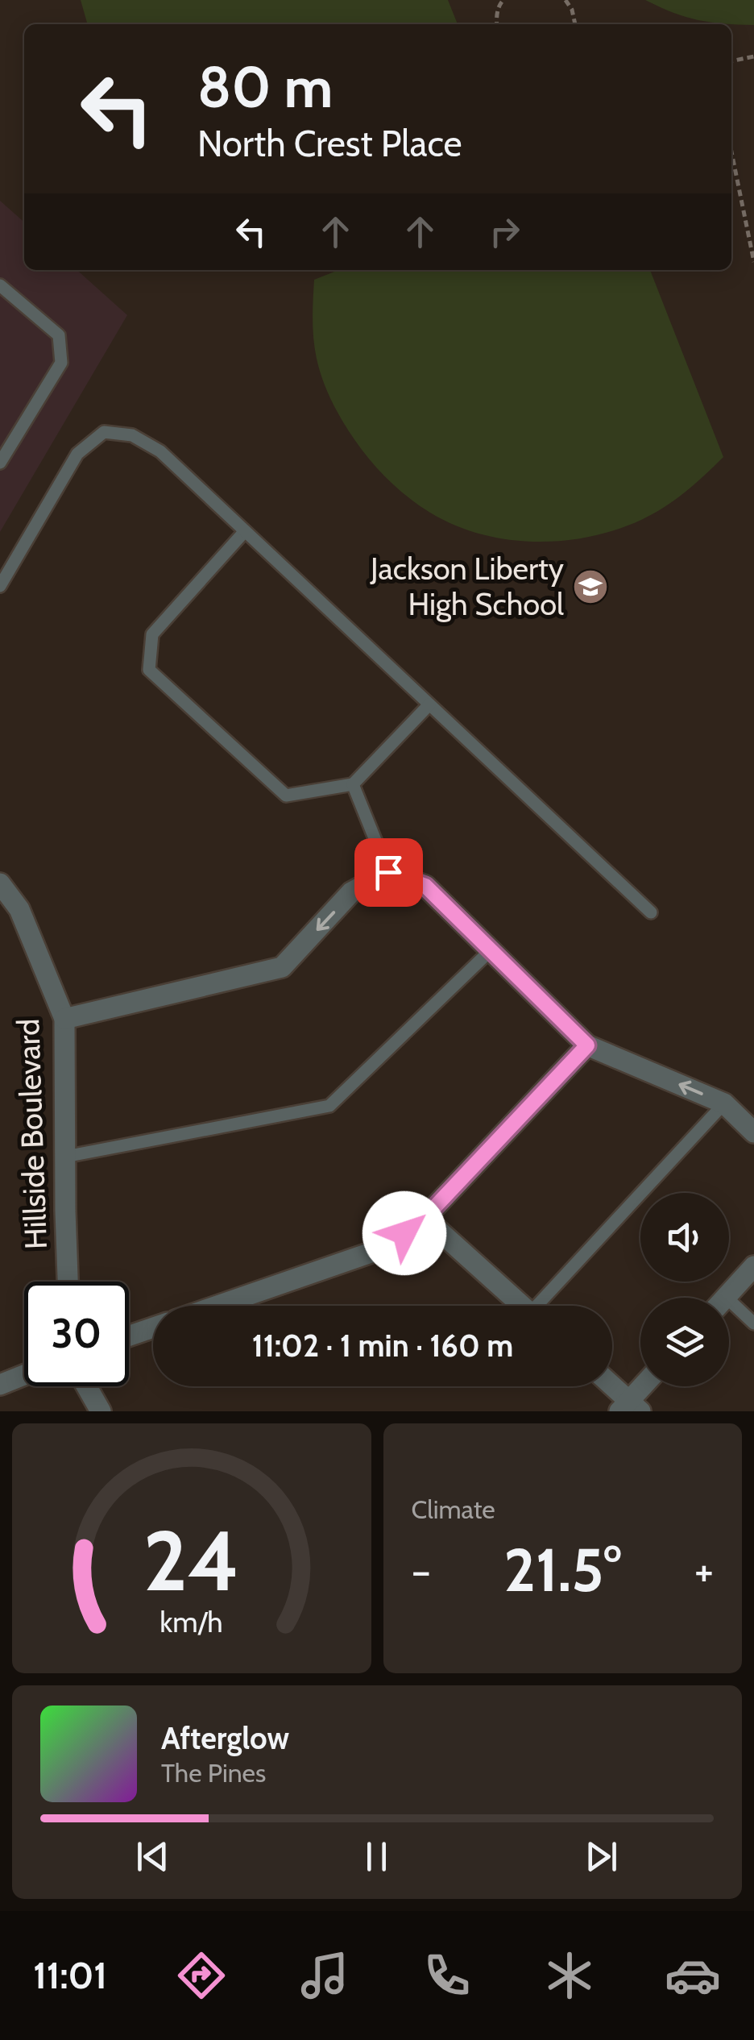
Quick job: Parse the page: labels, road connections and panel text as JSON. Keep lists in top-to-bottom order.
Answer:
{
  "streets": {
    "street": ["Hillside Boulevard"]
  },
  "places": {
    "school or university": ["Jackson Liberty High School"]
  },
  "page": {
    "turn": ["80 m", "North Crest Place"],
    "limit": "30",
    "trip": "11:02 · 1 min · 160 m",
    "tile": "Climate",
    "heat": ["−", "21.5°", "+"],
    "song": ["Afterglow", "The Pines"],
    "tabs": "11:01",
    "gauge": ["24", "km/h"]
  }
}
